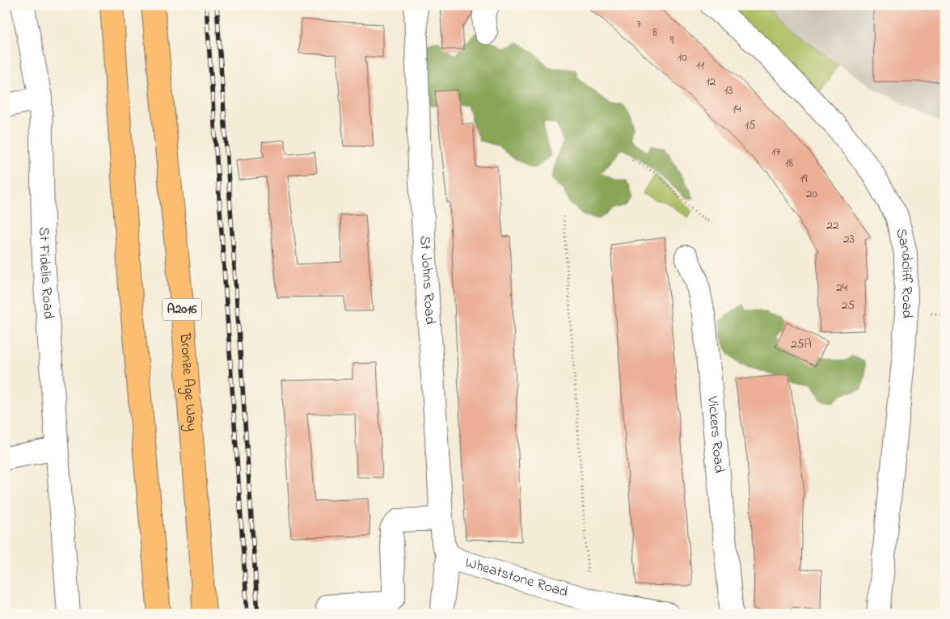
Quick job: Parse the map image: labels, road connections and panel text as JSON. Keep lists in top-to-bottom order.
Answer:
{
  "streets": {
    "main road": ["A2016", "Bronze Age Way"],
    "street": [
      "St Fidelis Road",
      "Sandcliff Road",
      "St Johns Road",
      "Vickers Road",
      "Wheatstone Road"
    ]
  },
  "crossings": [
    ["St Johns Road", "Wheatstone Road"]
  ],
  "house_numbers": [
    "7",
    "8",
    "9",
    "10",
    "11",
    "12",
    "13",
    "14",
    "15",
    "17",
    "18",
    "19",
    "20",
    "22",
    "23",
    "24",
    "25",
    "25A"
  ]
}
